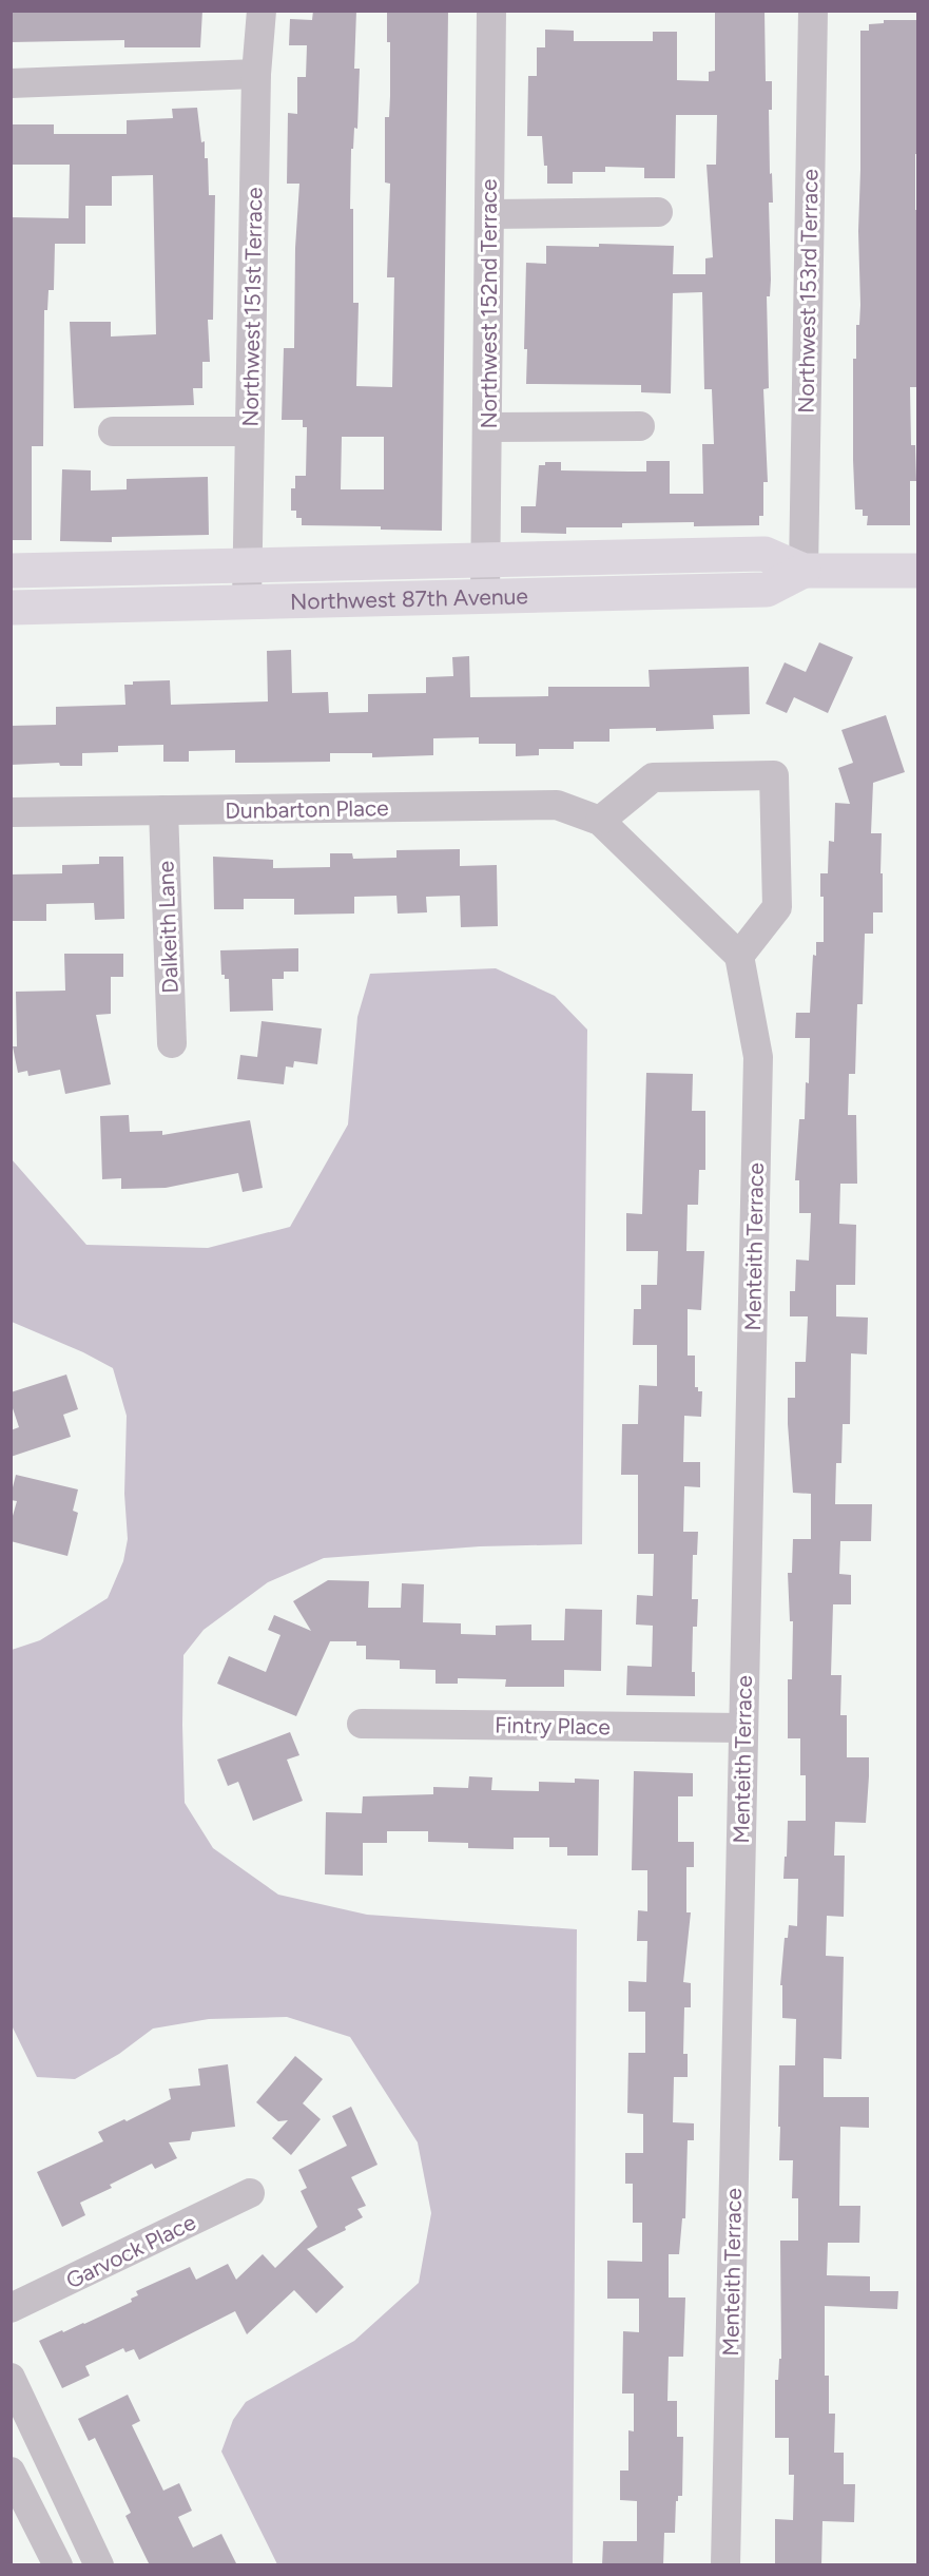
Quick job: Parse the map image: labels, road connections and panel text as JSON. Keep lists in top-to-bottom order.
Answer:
{
  "streets": {
    "main road": ["Northwest 87th Avenue"],
    "street": [
      "Northwest 153rd Terrace",
      "Northwest 152nd Terrace",
      "Northwest 151st Terrace",
      "Dunbarton Place",
      "Dalkeith Lane",
      "Menteith Terrace",
      "Fintry Place",
      "Garvock Place"
    ]
  },
  "crossings": [
    ["Northwest 153rd Terrace", "Northwest 87th Avenue"],
    ["Northwest 152nd Terrace", "Northwest 87th Avenue"],
    ["Northwest 151st Terrace", "Northwest 87th Avenue"],
    ["Dunbarton Place", "Dalkeith Lane"],
    ["Dunbarton Place", "Menteith Terrace"],
    ["Menteith Terrace", "Fintry Place"]
  ]
}
